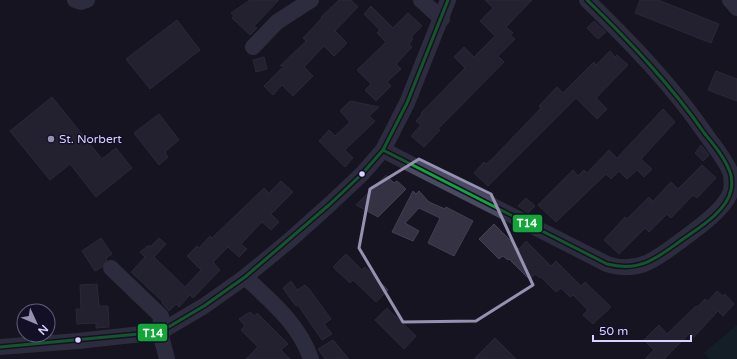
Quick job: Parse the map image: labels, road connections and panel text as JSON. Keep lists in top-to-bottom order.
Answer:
{
  "places": ["St. Norbert"],
  "lines": ["transit line T14"],
  "scale_bar": "50 m",
  "north": "bottom right"
}
